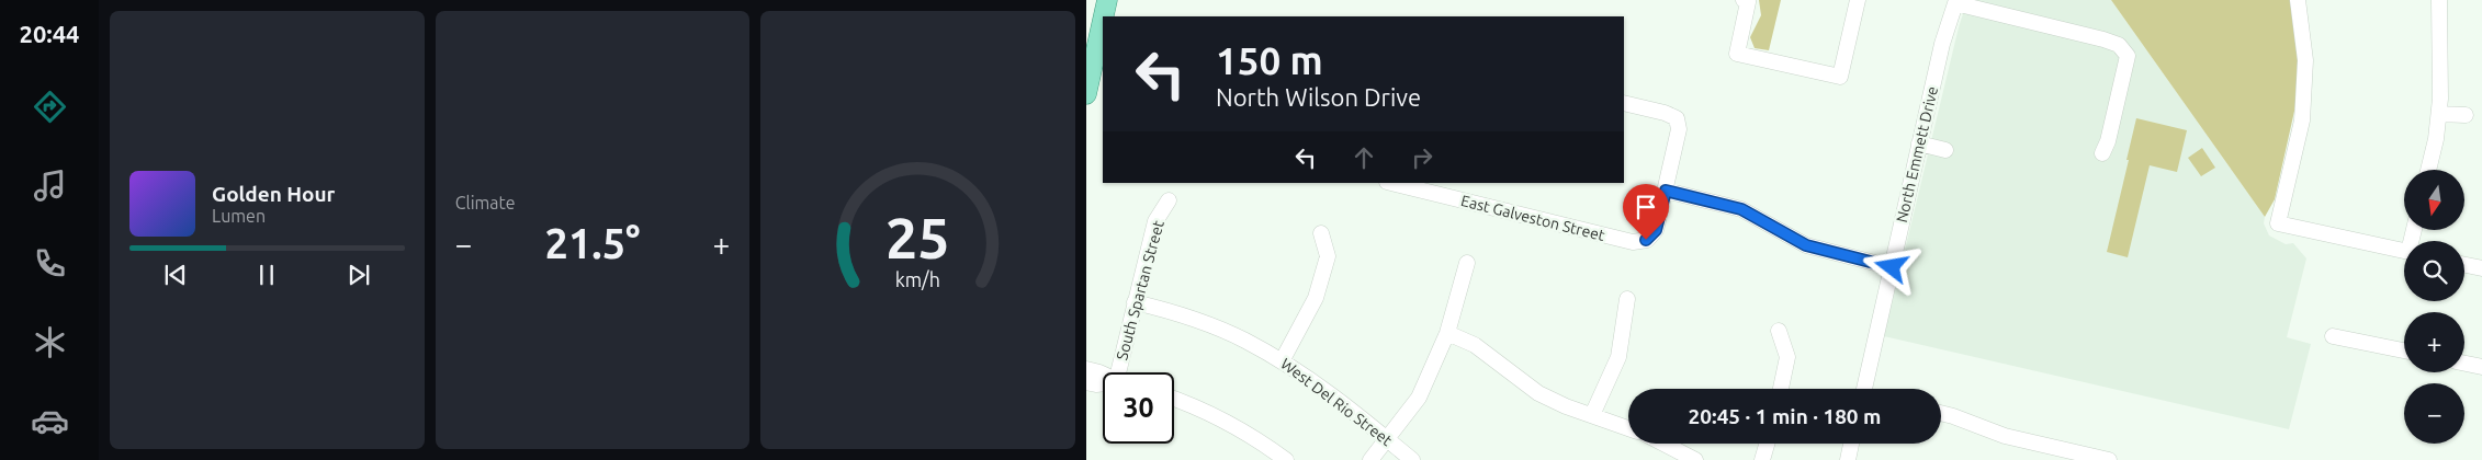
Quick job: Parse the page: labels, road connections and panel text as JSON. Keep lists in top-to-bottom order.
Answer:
{
  "streets": {
    "street": [
      "North Emmett Drive",
      "East Galveston Street",
      "South Spartan Street",
      "West Del Rio Street"
    ]
  },
  "crossings": [
    ["South Spartan Street", "West Del Rio Street"]
  ],
  "north": "bottom",
  "page": {
    "tabs": "20:44",
    "tile": "Climate",
    "turn": ["150 m", "North Wilson Drive"],
    "map_buttons": ["+", "−"],
    "song": ["Golden Hour", "Lumen"],
    "heat": ["−", "21.5°", "+"],
    "limit": "30",
    "trip": "20:45 · 1 min · 180 m",
    "gauge": ["25", "km/h"]
  }
}
